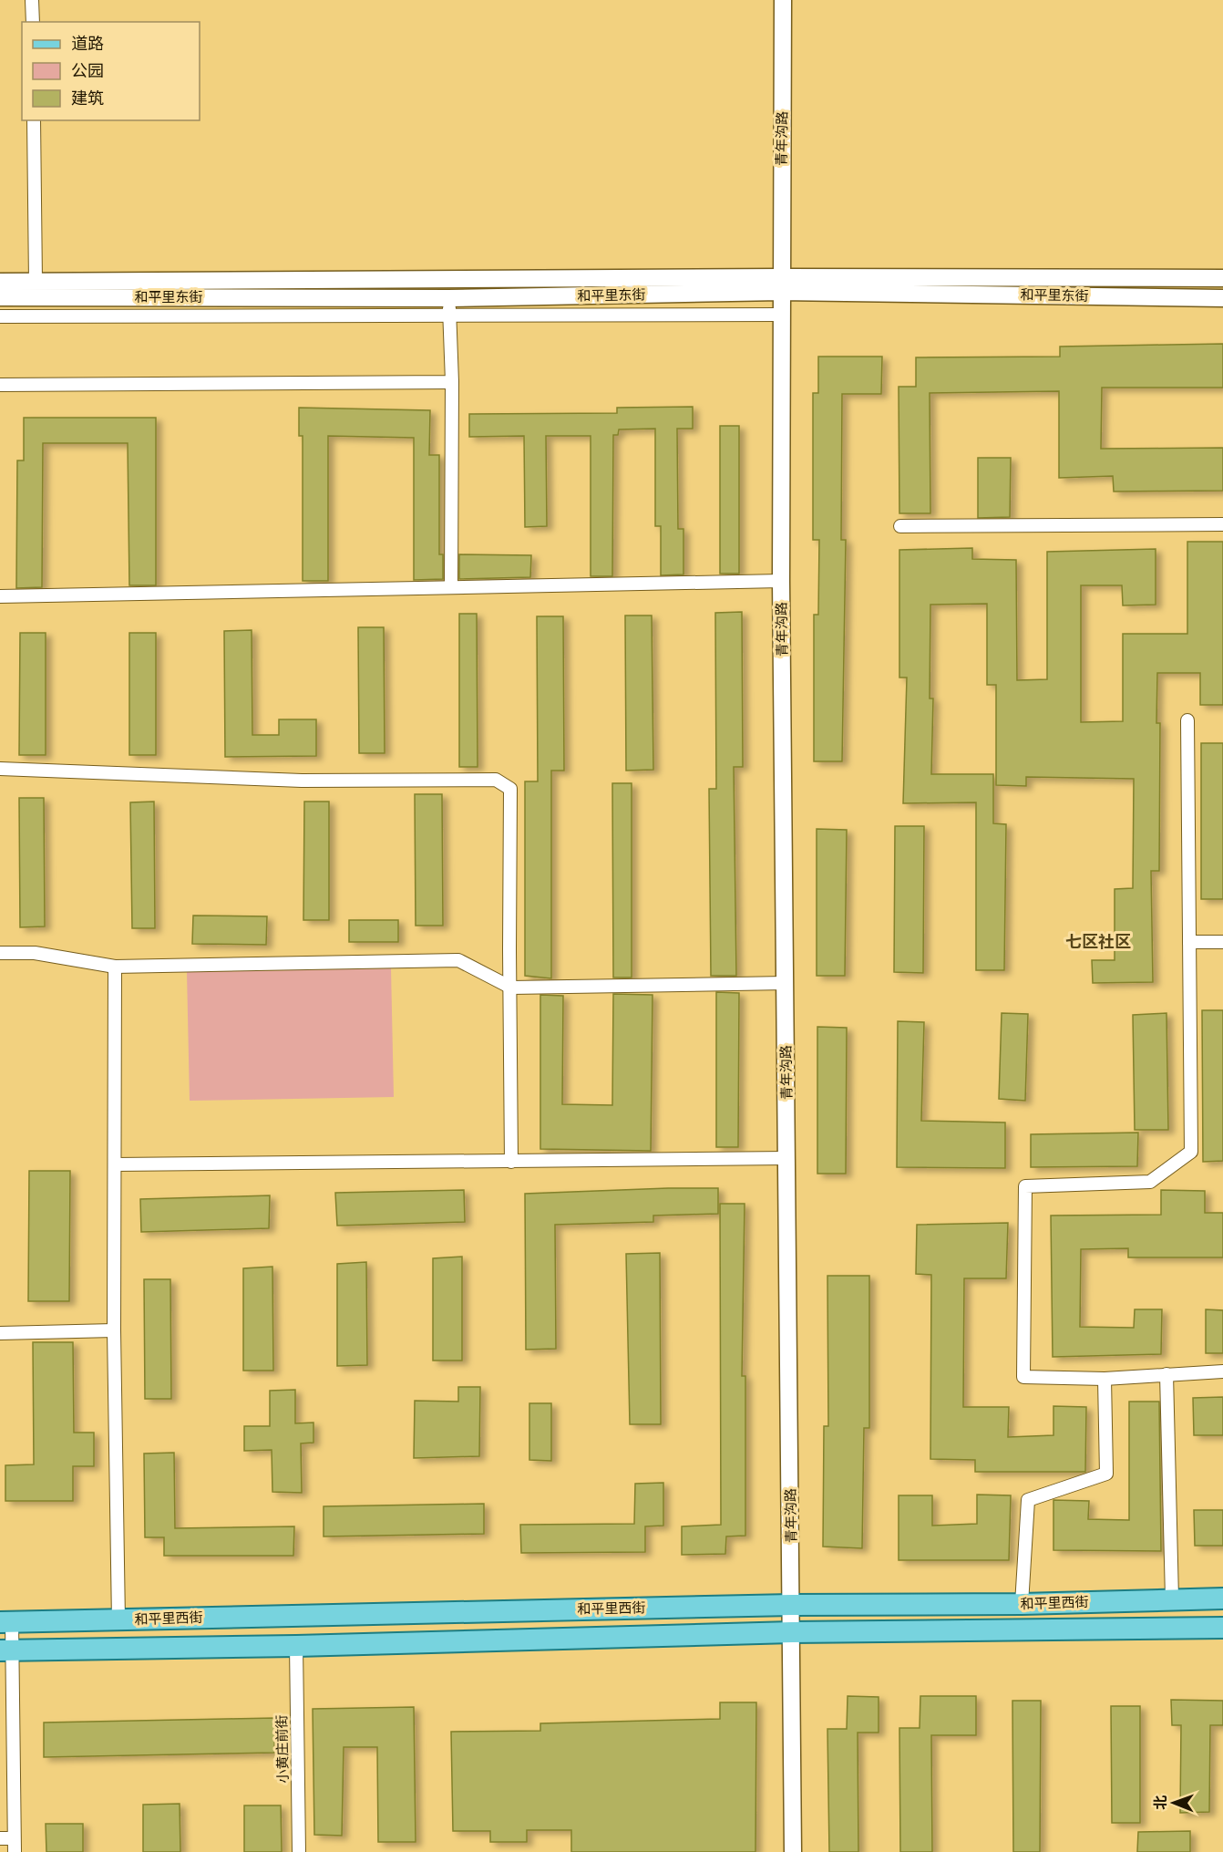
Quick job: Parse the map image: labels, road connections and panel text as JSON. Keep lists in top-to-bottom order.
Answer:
{
  "streets": {
    "main road": ["和平里西街"],
    "street": ["青年沟路", "和平里东街", "小黄庄前街"]
  },
  "crossings": [
    ["青年沟路", "和平里东街"],
    ["青年沟路", "和平里西街"],
    ["和平里西街", "小黄庄前街"]
  ],
  "districts": ["七区社区"],
  "legend": ["道路", "公园", "建筑"],
  "north": "left"
}
